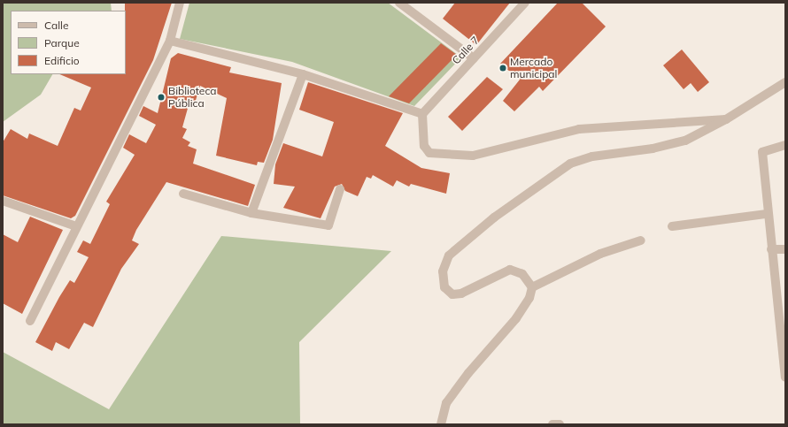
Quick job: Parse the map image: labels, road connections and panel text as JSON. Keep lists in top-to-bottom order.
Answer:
{
  "streets": {
    "street": ["Calle 7"]
  },
  "places": ["Mercado municipal", "Biblioteca Pública"],
  "legend": ["Calle", "Parque", "Edificio"]
}
